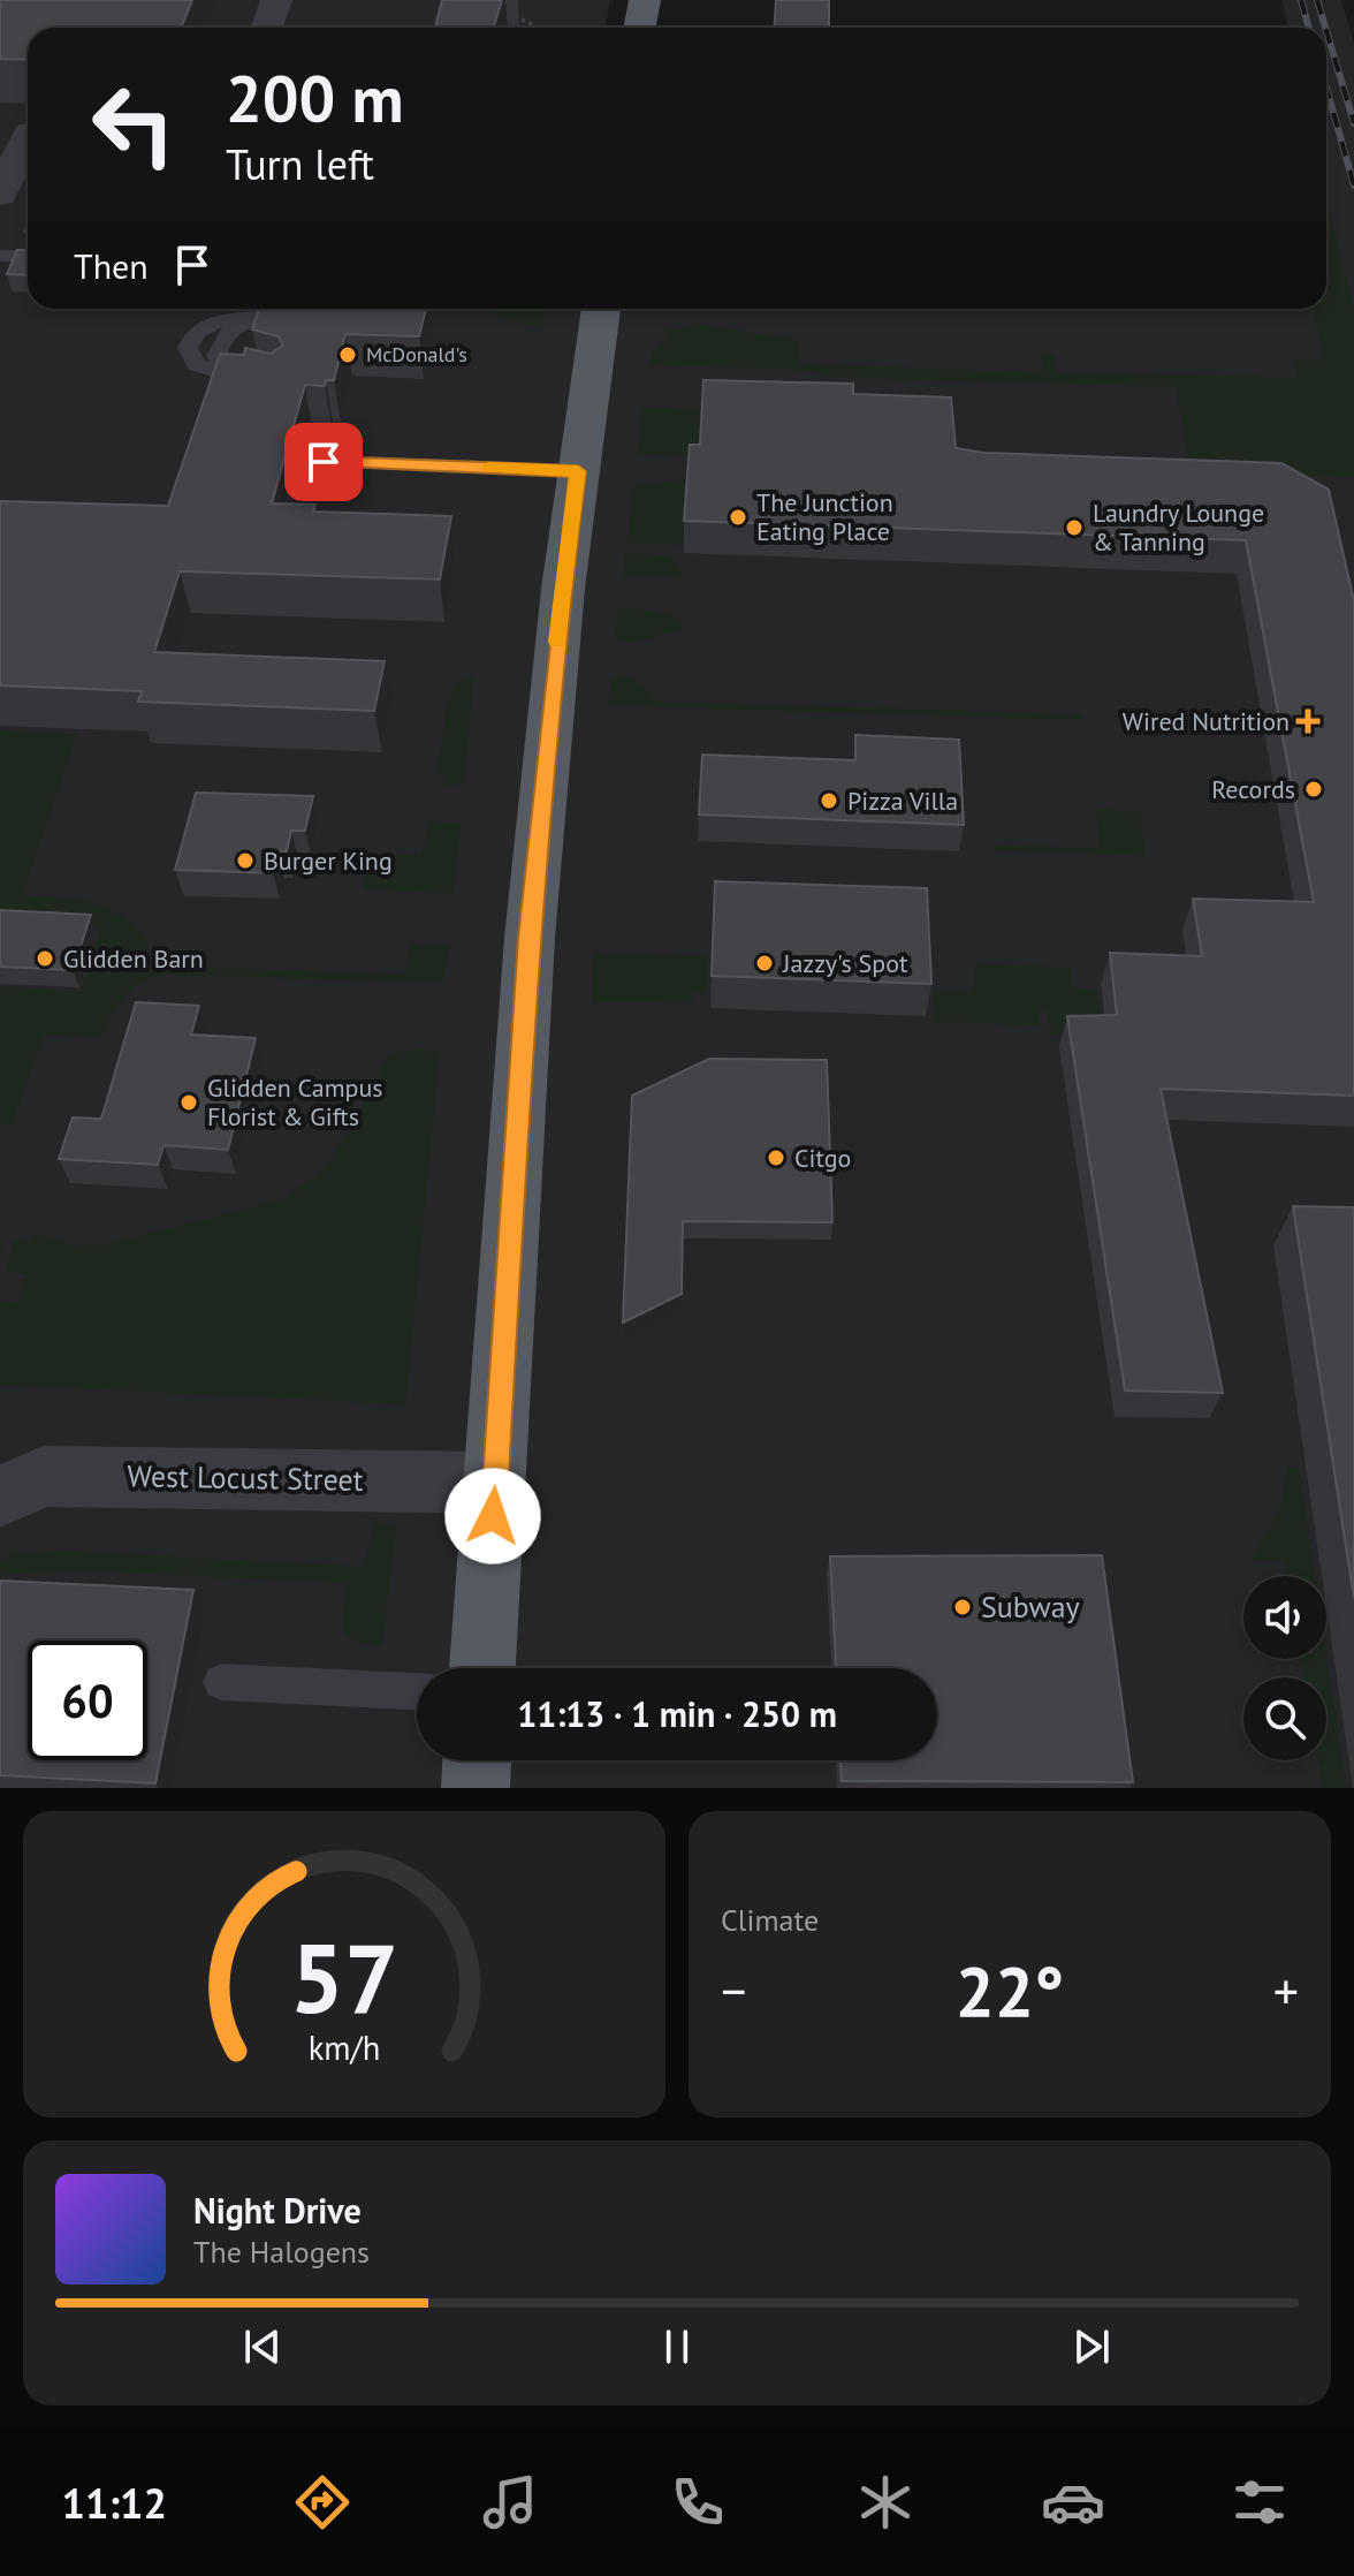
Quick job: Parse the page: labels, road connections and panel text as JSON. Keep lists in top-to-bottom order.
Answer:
{
  "streets": {
    "street": ["West Locust Street"]
  },
  "places": {
    "other": [
      "McDonald's",
      "The Junction Eating Place",
      "Laundry Lounge & Tanning",
      "Records",
      "Pizza Villa",
      "Burger King",
      "Glidden Barn",
      "Jazzy's Spot",
      "Glidden Campus Florist & Gifts",
      "Citgo",
      "Subway"
    ],
    "health": ["Wired Nutrition"]
  },
  "page": {
    "turn": ["200 m", "Turn left"],
    "then": "Then",
    "limit": "60",
    "trip": "11:13 · 1 min · 250 m",
    "tile": "Climate",
    "heat": ["−", "22°", "+"],
    "song": ["Night Drive", "The Halogens"],
    "tabs": "11:12",
    "gauge": ["57", "km/h"]
  }
}
